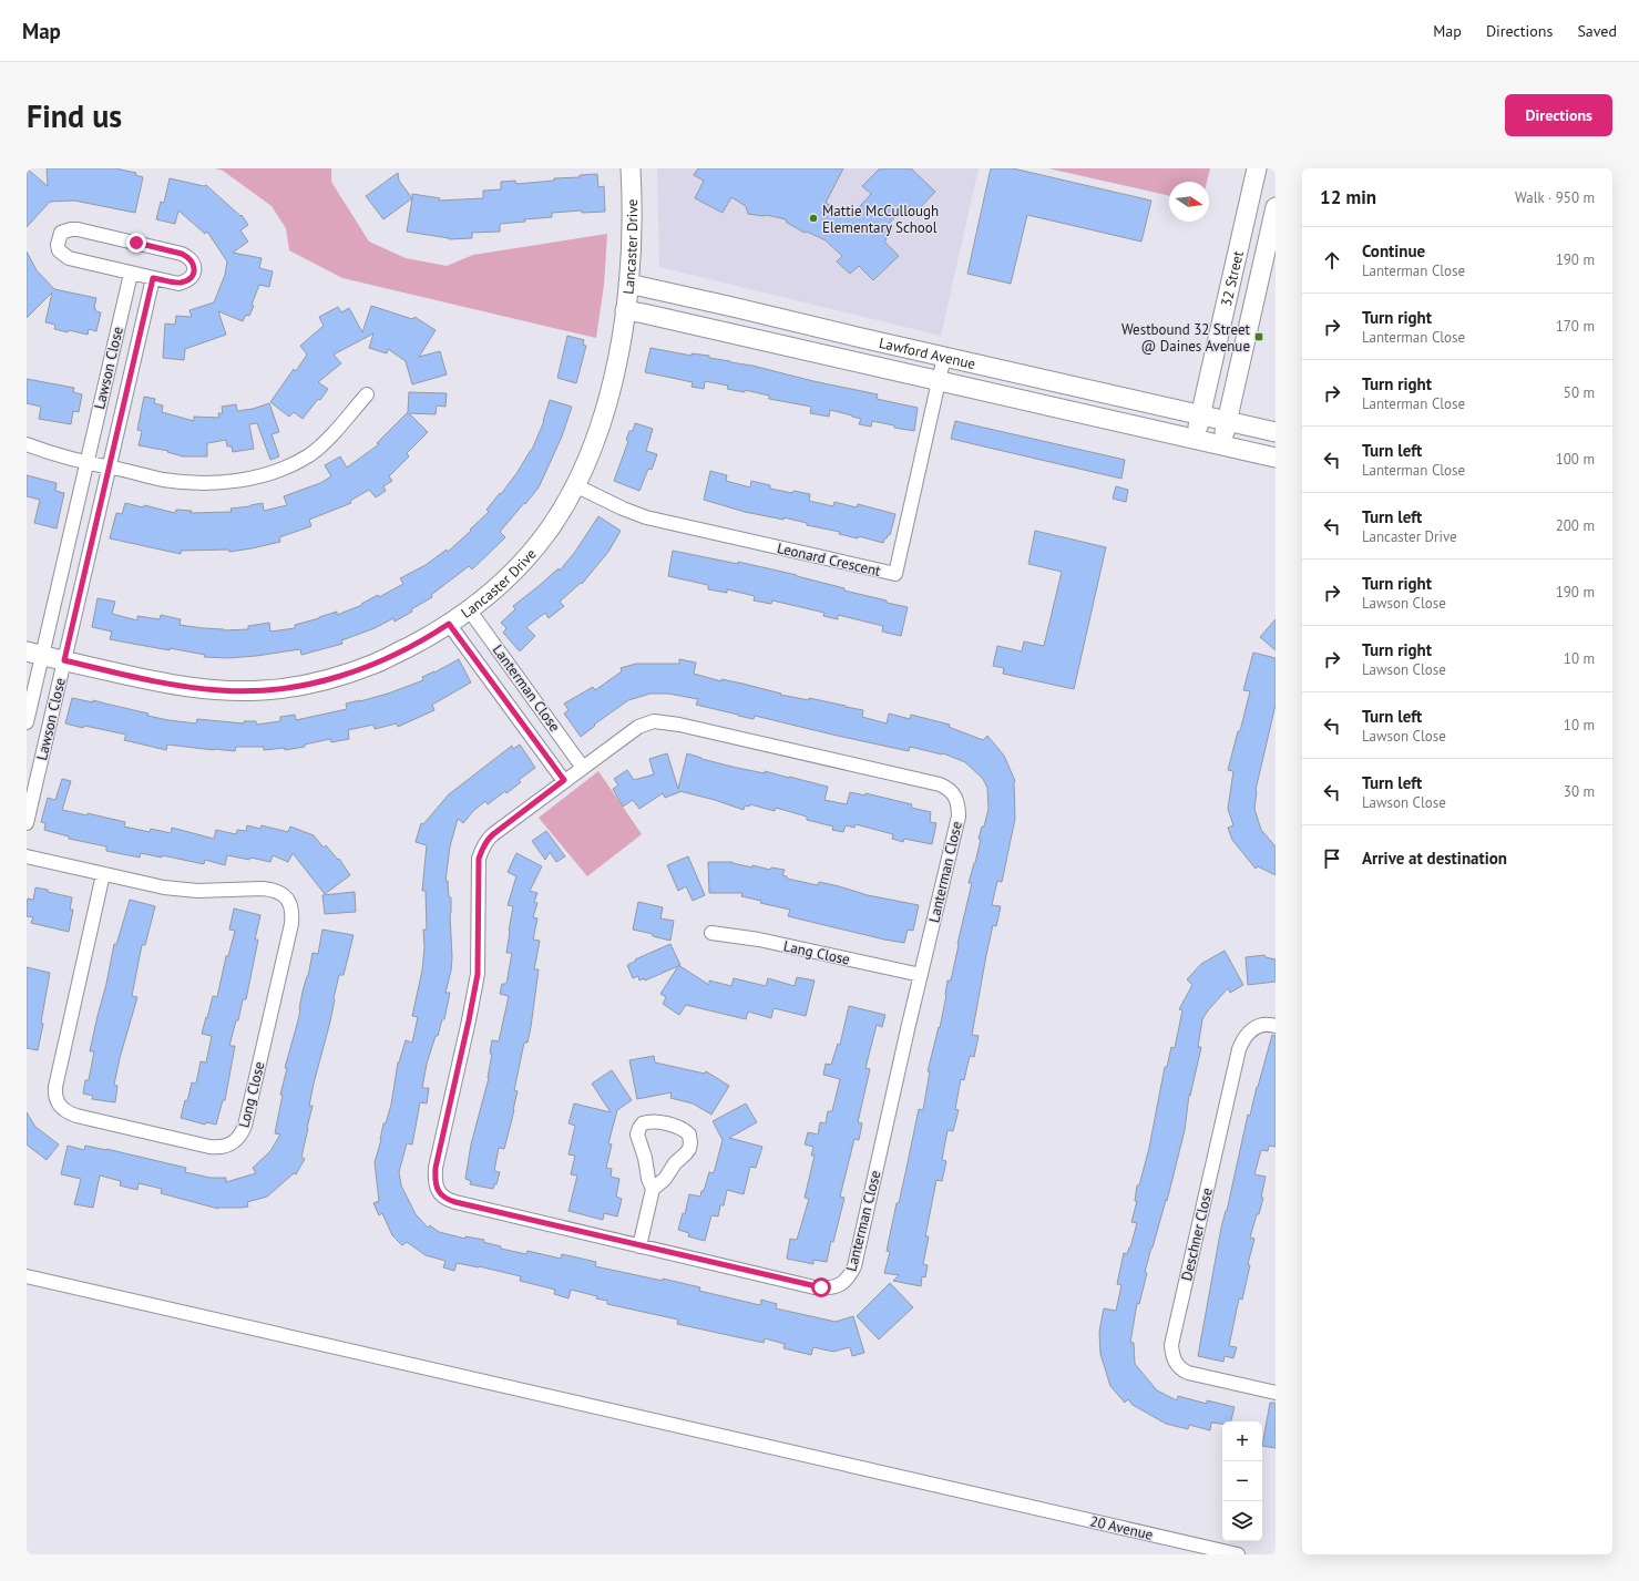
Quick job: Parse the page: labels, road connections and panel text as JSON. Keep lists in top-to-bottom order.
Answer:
{
  "streets": {
    "street": [
      "Lancaster Drive",
      "32 Street",
      "Lawford Avenue",
      "Lawson Close",
      "Leonard Crescent",
      "Lanterman Close",
      "Lang Close",
      "Long Close",
      "Deschner Close",
      "20 Avenue"
    ]
  },
  "crossings": [
    ["Lancaster Drive", "Lawford Avenue"],
    ["Lancaster Drive", "Lawson Close"],
    ["Lancaster Drive", "Leonard Crescent"],
    ["Lancaster Drive", "Lanterman Close"],
    ["32 Street", "Lawford Avenue"],
    ["Lawford Avenue", "Leonard Crescent"],
    ["Lanterman Close", "Lang Close"]
  ],
  "places": {
    "other": ["Mattie McCullough Elementary School"],
    "transit": ["Westbound 32 Street @ Daines Avenue"]
  },
  "north": "right",
  "page": {
    "header": "Map",
    "nav": ["Map", "Directions", "Saved"],
    "buttons": "Directions",
    "title": "Find us",
    "heading": ["12 min", "Walk · 950 m"],
    "list": [
      ["Continue", "Lanterman Close", "190 m"],
      ["Turn right", "Lanterman Close", "170 m"],
      ["Turn right", "Lanterman Close", "50 m"],
      ["Turn left", "Lanterman Close", "100 m"],
      ["Turn left", "Lancaster Drive", "200 m"],
      ["Turn right", "Lawson Close", "190 m"],
      ["Turn right", "Lawson Close", "10 m"],
      ["Turn left", "Lawson Close", "10 m"],
      ["Turn left", "Lawson Close", "30 m"],
      "Arrive at destination"
    ],
    "map_buttons": ["+", "−"]
  }
}
